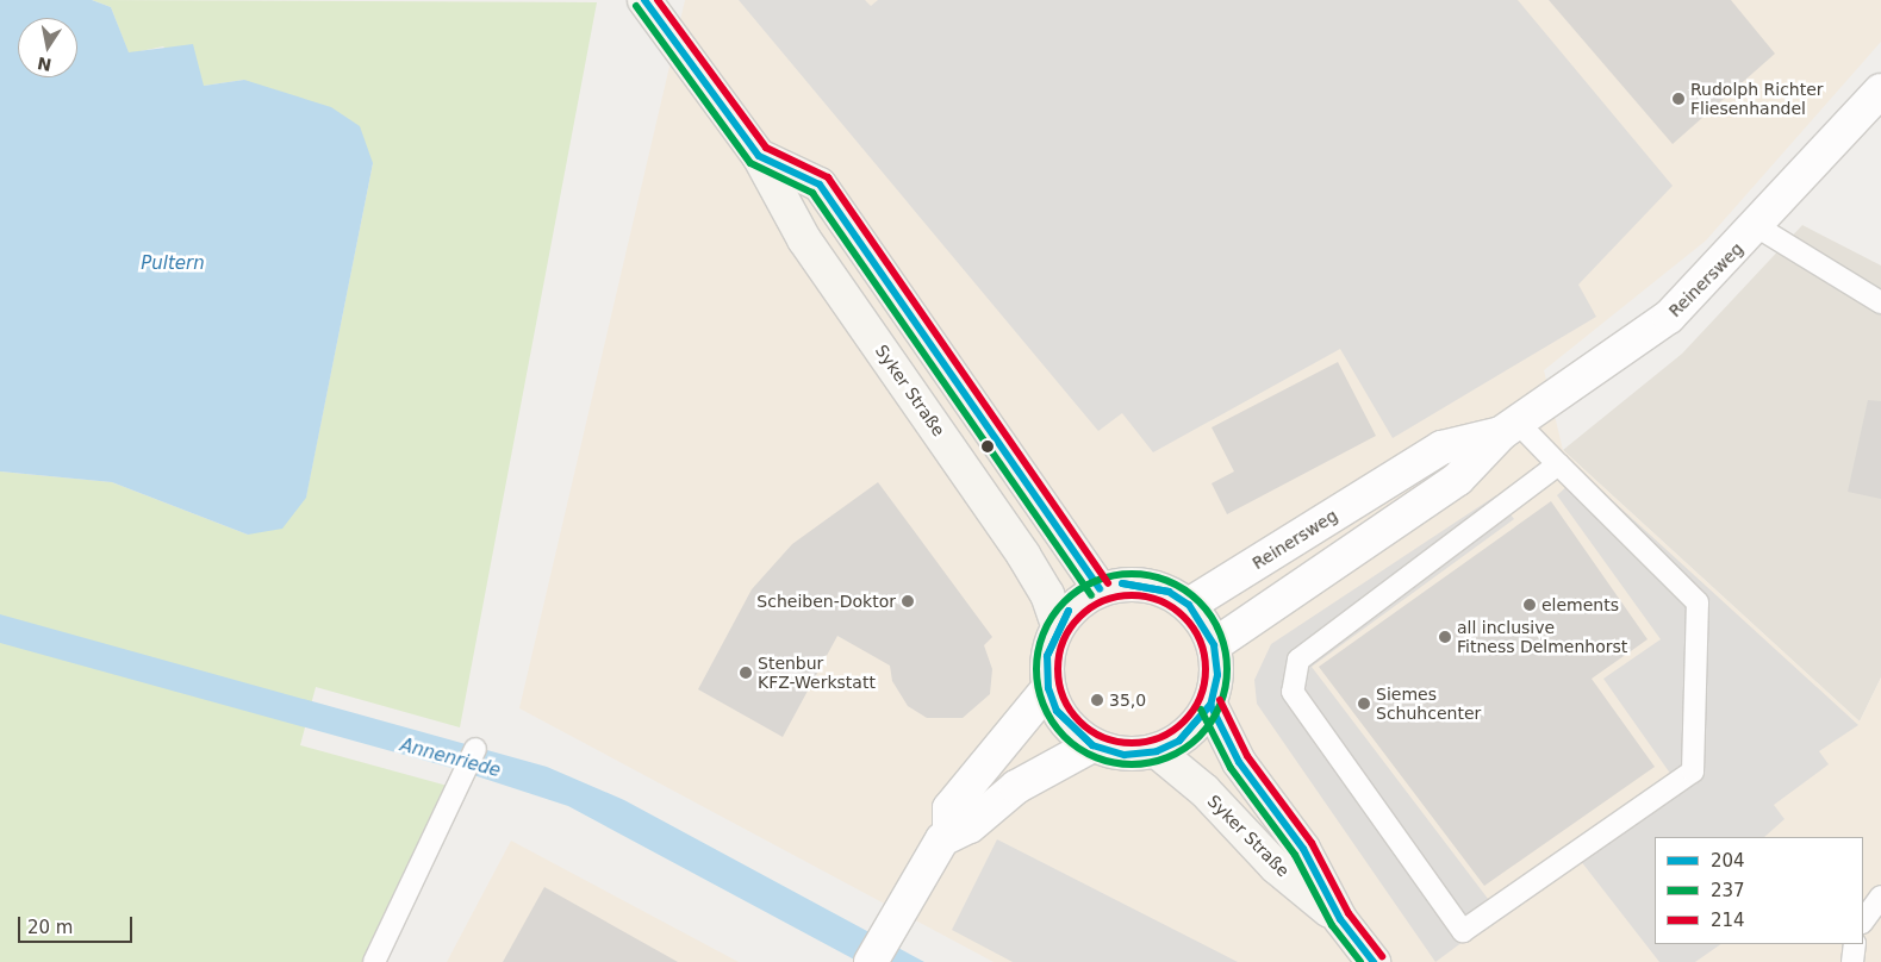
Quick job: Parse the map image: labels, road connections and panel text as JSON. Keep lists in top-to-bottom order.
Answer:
{
  "streets": {
    "main road": ["Syker Straße"],
    "street": ["Reinersweg"]
  },
  "crossings": [
    ["Reinersweg", "Syker Straße"]
  ],
  "water": ["Pultern", "Annenriede"],
  "places": [
    "Rudolph Richter Fliesenhandel",
    "Scheiben-Doktor",
    "elements",
    "all inclusive Fitness Delmenhorst",
    "Stenbur KFZ-Werkstatt",
    "35,0",
    "Siemes Schuhcenter"
  ],
  "lines": ["transit line 204", "transit line 214", "transit line 237"],
  "legend": ["204", "237", "214"],
  "scale_bar": "20 m",
  "north": "bottom"
}
